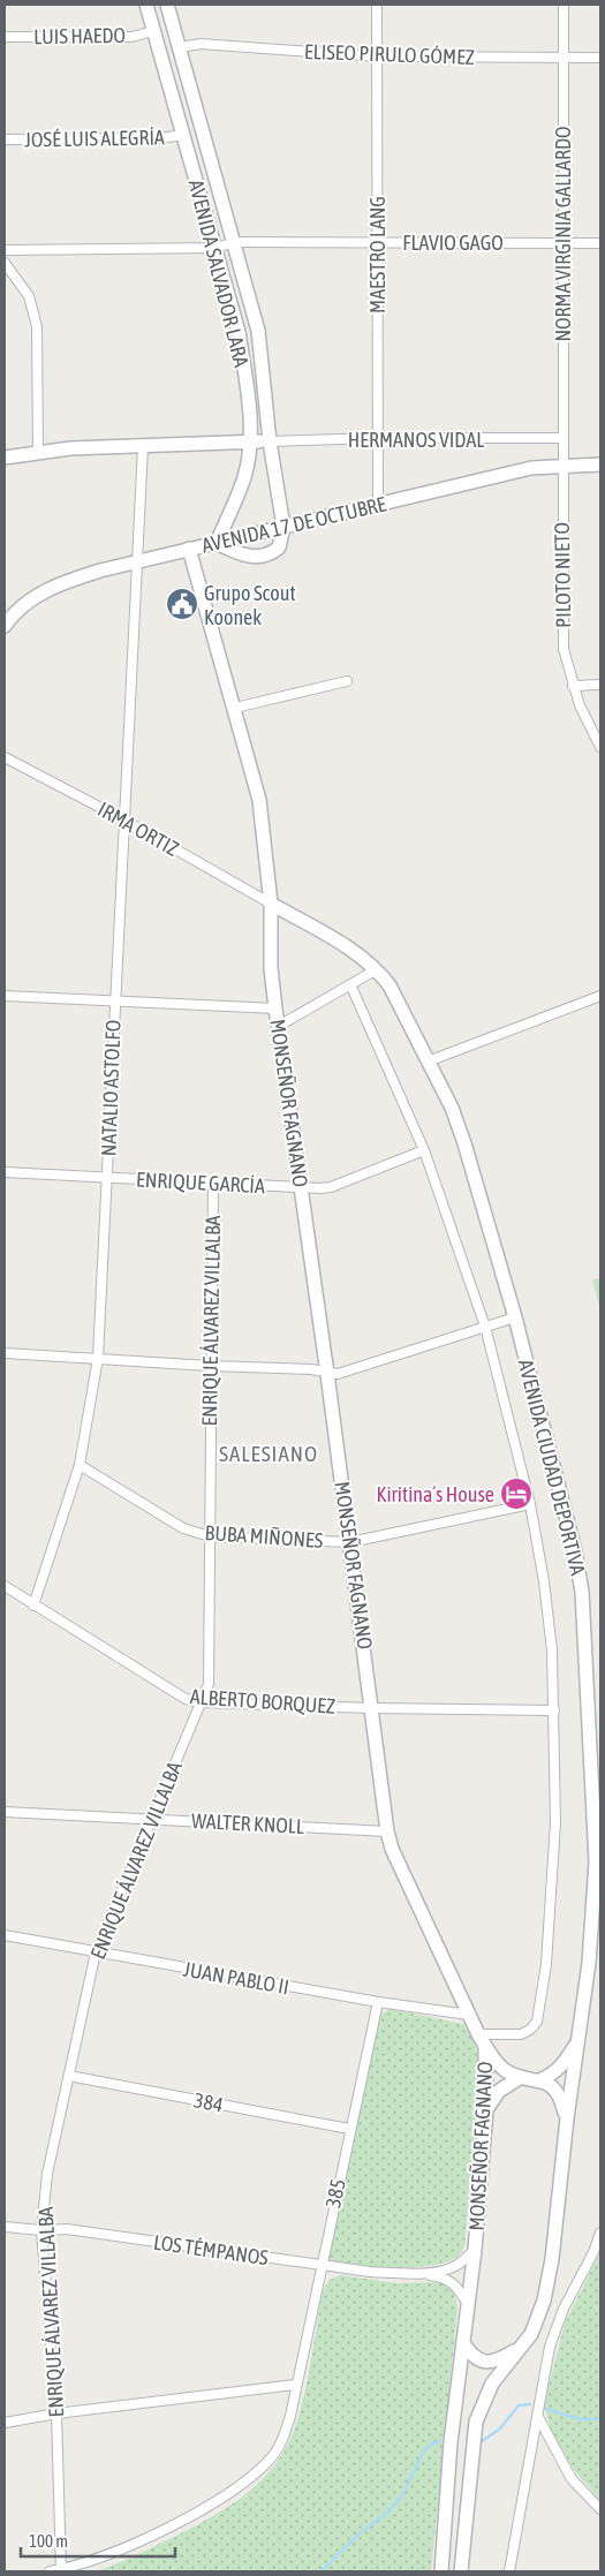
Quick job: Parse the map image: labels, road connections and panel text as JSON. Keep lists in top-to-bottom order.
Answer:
{
  "streets": {
    "street": [
      "LUIS HAEDO",
      "ELISEO PIRULO GÓMEZ",
      "JOSÉ LUIS ALEGRÍA",
      "NORMA VIRGINIA GALLARDO",
      "FLAVIO GAGO",
      "MAESTRO LANG",
      "AVENIDA SALVADOR LARA",
      "HERMANOS VIDAL",
      "AVENIDA 17 DE OCTUBRE",
      "PILOTO NIETO",
      "IRMA ORTIZ",
      "NATALIO ASTOLFO",
      "MONSEÑOR FAGNANO",
      "ENRIQUE GARCÍA",
      "ENRIQUE ÁLVAREZ VILLALBA",
      "AVENIDA CIUDAD DEPORTIVA",
      "BUBA MIÑONES",
      "ALBERTO BORQUEZ",
      "WALTER KNOLL",
      "JUAN PABLO II",
      "384",
      "385",
      "LOS TÉMPANOS"
    ]
  },
  "crossings": [
    ["LUIS HAEDO", "AVENIDA SALVADOR LARA"],
    ["ELISEO PIRULO GÓMEZ", "NORMA VIRGINIA GALLARDO"],
    ["ELISEO PIRULO GÓMEZ", "MAESTRO LANG"],
    ["ELISEO PIRULO GÓMEZ", "AVENIDA SALVADOR LARA"],
    ["JOSÉ LUIS ALEGRÍA", "AVENIDA SALVADOR LARA"],
    ["NORMA VIRGINIA GALLARDO", "FLAVIO GAGO"],
    ["NORMA VIRGINIA GALLARDO", "HERMANOS VIDAL"],
    ["NORMA VIRGINIA GALLARDO", "AVENIDA 17 DE OCTUBRE"],
    ["NORMA VIRGINIA GALLARDO", "PILOTO NIETO"],
    ["FLAVIO GAGO", "MAESTRO LANG"],
    ["FLAVIO GAGO", "AVENIDA SALVADOR LARA"],
    ["MAESTRO LANG", "HERMANOS VIDAL"],
    ["MAESTRO LANG", "AVENIDA 17 DE OCTUBRE"],
    ["AVENIDA SALVADOR LARA", "HERMANOS VIDAL"],
    ["AVENIDA SALVADOR LARA", "AVENIDA 17 DE OCTUBRE"],
    ["AVENIDA 17 DE OCTUBRE", "PILOTO NIETO"],
    ["AVENIDA 17 DE OCTUBRE", "NATALIO ASTOLFO"],
    ["AVENIDA 17 DE OCTUBRE", "MONSEÑOR FAGNANO"],
    ["IRMA ORTIZ", "NATALIO ASTOLFO"],
    ["IRMA ORTIZ", "MONSEÑOR FAGNANO"],
    ["IRMA ORTIZ", "AVENIDA CIUDAD DEPORTIVA"],
    ["NATALIO ASTOLFO", "ENRIQUE GARCÍA"],
    ["NATALIO ASTOLFO", "BUBA MIÑONES"],
    ["NATALIO ASTOLFO", "ALBERTO BORQUEZ"],
    ["MONSEÑOR FAGNANO", "ENRIQUE GARCÍA"],
    ["MONSEÑOR FAGNANO", "AVENIDA CIUDAD DEPORTIVA"],
    ["MONSEÑOR FAGNANO", "BUBA MIÑONES"],
    ["MONSEÑOR FAGNANO", "ALBERTO BORQUEZ"],
    ["MONSEÑOR FAGNANO", "WALTER KNOLL"],
    ["MONSEÑOR FAGNANO", "JUAN PABLO II"],
    ["MONSEÑOR FAGNANO", "LOS TÉMPANOS"],
    ["ENRIQUE GARCÍA", "ENRIQUE ÁLVAREZ VILLALBA"],
    ["ENRIQUE GARCÍA", "AVENIDA CIUDAD DEPORTIVA"],
    ["ENRIQUE ÁLVAREZ VILLALBA", "BUBA MIÑONES"],
    ["ENRIQUE ÁLVAREZ VILLALBA", "ALBERTO BORQUEZ"],
    ["ENRIQUE ÁLVAREZ VILLALBA", "WALTER KNOLL"],
    ["ENRIQUE ÁLVAREZ VILLALBA", "JUAN PABLO II"],
    ["ENRIQUE ÁLVAREZ VILLALBA", "384"],
    ["ENRIQUE ÁLVAREZ VILLALBA", "385"],
    ["ENRIQUE ÁLVAREZ VILLALBA", "LOS TÉMPANOS"],
    ["AVENIDA CIUDAD DEPORTIVA", "BUBA MIÑONES"],
    ["AVENIDA CIUDAD DEPORTIVA", "ALBERTO BORQUEZ"],
    ["JUAN PABLO II", "385"],
    ["384", "385"],
    ["385", "LOS TÉMPANOS"]
  ],
  "districts": ["SALESIANO"],
  "places": {
    "public building": ["Grupo Scout Koonek"],
    "hotel": ["Kiritina´s House"]
  },
  "scale_bar": "100 m"
}
